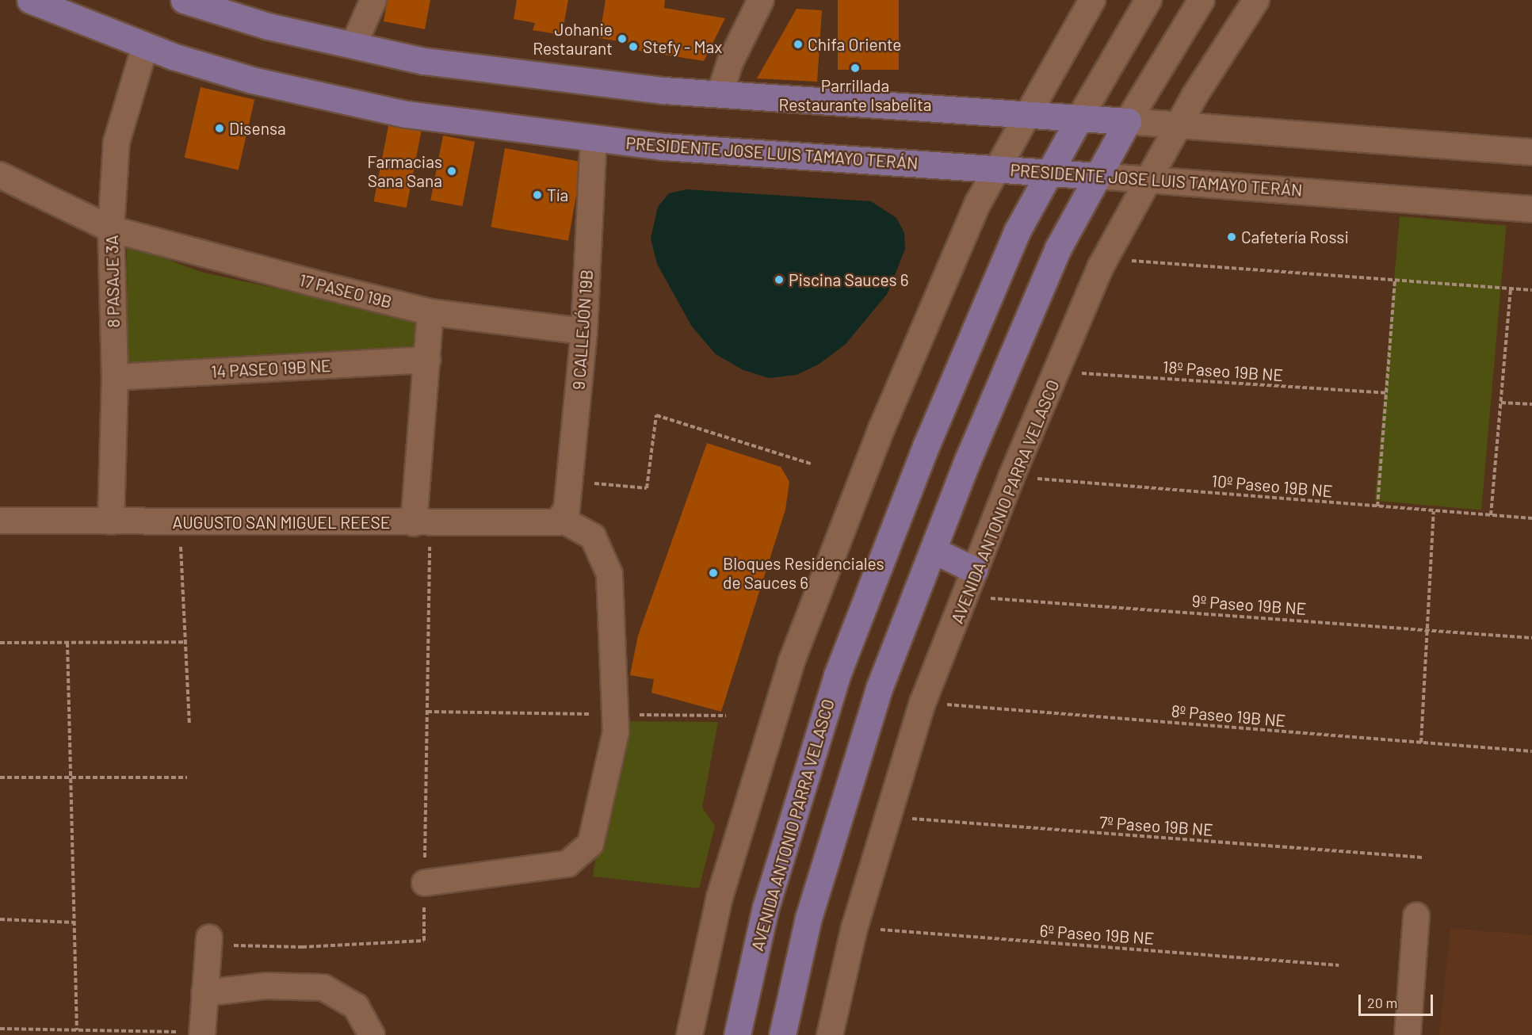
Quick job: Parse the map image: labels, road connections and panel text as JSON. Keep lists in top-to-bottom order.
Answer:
{
  "streets": {
    "main road": ["PRESIDENTE JOSE LUIS TAMAYO TERÁN", "AVENIDA ANTONIO PARRA VELASCO"],
    "street": [
      "8 PASAJE 3A",
      "17 PASEO 19B",
      "9 CALLEJÓN 19B",
      "14 PASEO 19B NE",
      "AUGUSTO SAN MIGUEL REESE"
    ],
    "path": [
      "18º Paseo 19B NE",
      "10º Paseo 19B NE",
      "9º Paseo 19B NE",
      "8º Paseo 19B NE",
      "7º Paseo 19B NE",
      "6º Paseo 19B NE"
    ]
  },
  "crossings": [
    ["PRESIDENTE JOSE LUIS TAMAYO TERÁN", "8 PASAJE 3A"],
    ["PRESIDENTE JOSE LUIS TAMAYO TERÁN", "9 CALLEJÓN 19B"],
    ["PRESIDENTE JOSE LUIS TAMAYO TERÁN", "AVENIDA ANTONIO PARRA VELASCO"],
    ["8 PASAJE 3A", "17 PASEO 19B"],
    ["8 PASAJE 3A", "14 PASEO 19B NE"],
    ["8 PASAJE 3A", "AUGUSTO SAN MIGUEL REESE"],
    ["17 PASEO 19B", "9 CALLEJÓN 19B"],
    ["9 CALLEJÓN 19B", "AUGUSTO SAN MIGUEL REESE"],
    ["18º Paseo 19B NE", "AVENIDA ANTONIO PARRA VELASCO"],
    ["10º Paseo 19B NE", "AVENIDA ANTONIO PARRA VELASCO"],
    ["AVENIDA ANTONIO PARRA VELASCO", "9º Paseo 19B NE"],
    ["AVENIDA ANTONIO PARRA VELASCO", "8º Paseo 19B NE"],
    ["AVENIDA ANTONIO PARRA VELASCO", "7º Paseo 19B NE"],
    ["AVENIDA ANTONIO PARRA VELASCO", "6º Paseo 19B NE"]
  ],
  "places": [
    "Johanie Restaurant",
    "Chifa Oriente",
    "Stefy - Max",
    "Parrillada Restaurante Isabelita",
    "Disensa",
    "Farmacias Sana Sana",
    "Tía",
    "Cafetería Rossi",
    "Piscina Sauces 6",
    "Bloques Residenciales de Sauces 6"
  ],
  "scale_bar": "20 m"
}
